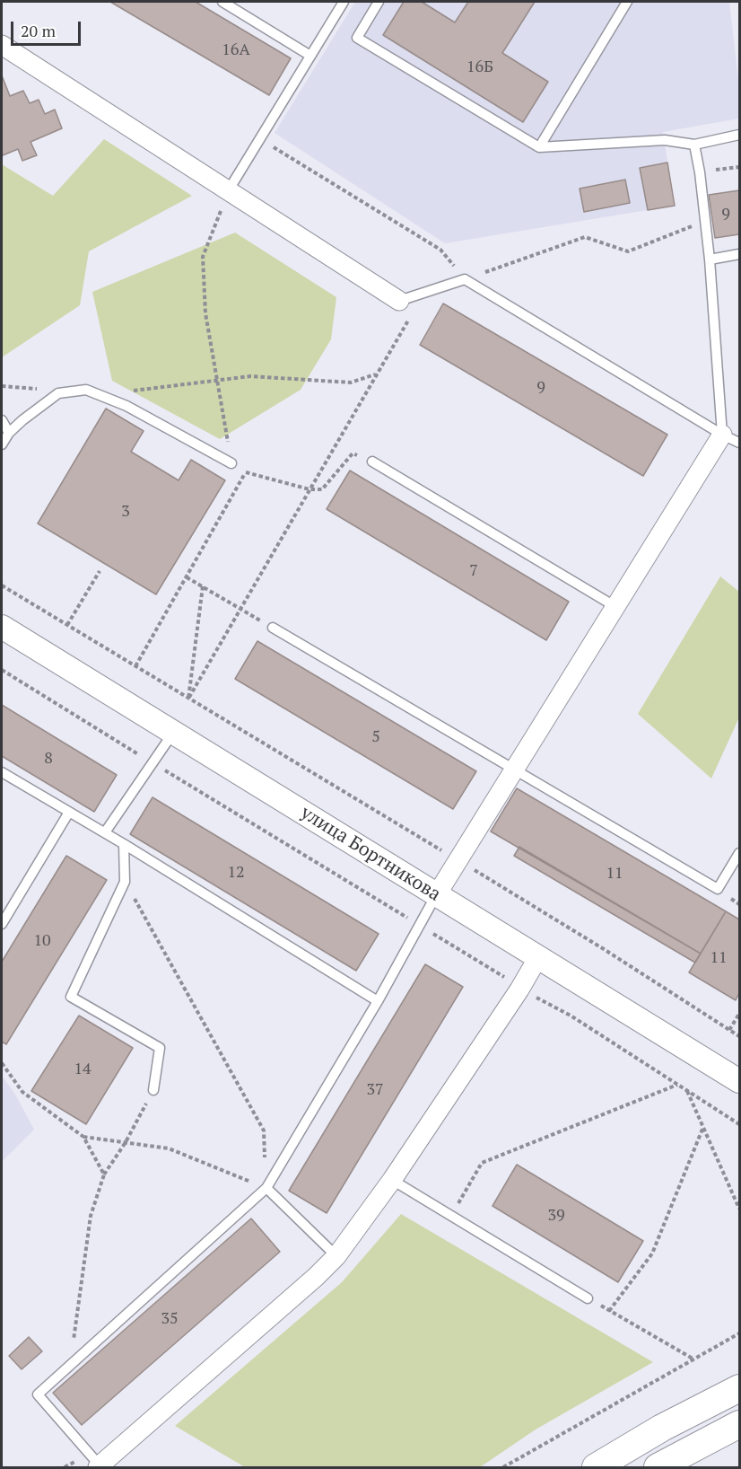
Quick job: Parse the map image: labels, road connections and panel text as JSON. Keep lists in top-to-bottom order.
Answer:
{
  "streets": {
    "street": ["улица Бортникова"]
  },
  "house_numbers": [
    "16А",
    "16Б",
    "9",
    "9",
    "3",
    "7",
    "5",
    "8",
    "12",
    "11",
    "10",
    "11",
    "14",
    "37",
    "39",
    "35"
  ],
  "scale_bar": "20 m"
}
